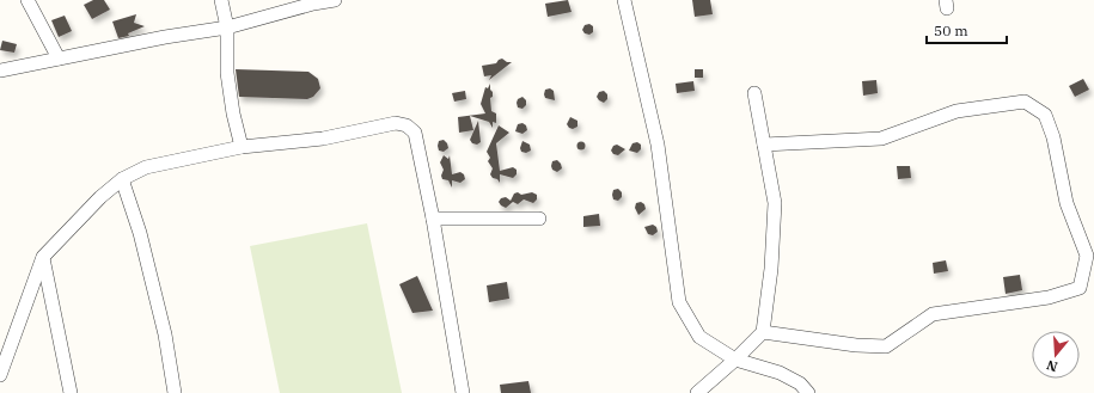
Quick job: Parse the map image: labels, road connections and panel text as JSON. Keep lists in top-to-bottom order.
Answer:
{
  "scale_bar": "50 m",
  "north": "bottom"
}
